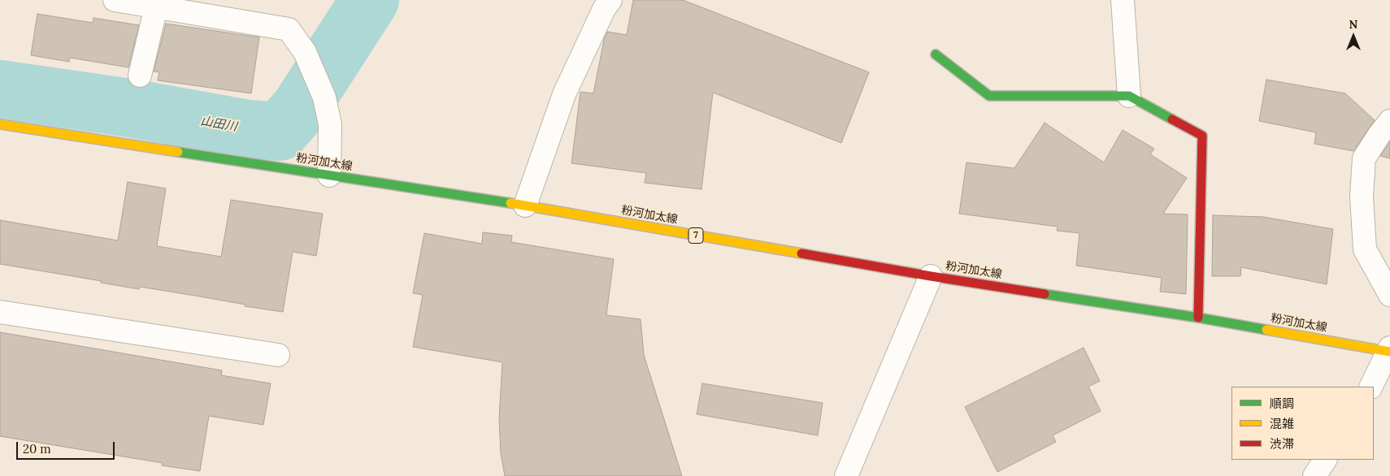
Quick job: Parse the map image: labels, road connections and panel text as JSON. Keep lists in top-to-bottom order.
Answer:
{
  "streets": {
    "main road": ["粉河加太線", "7"]
  },
  "water": ["山田川"],
  "legend": ["順調", "混雑", "渋滞"],
  "scale_bar": "20 m",
  "north": "top"
}
